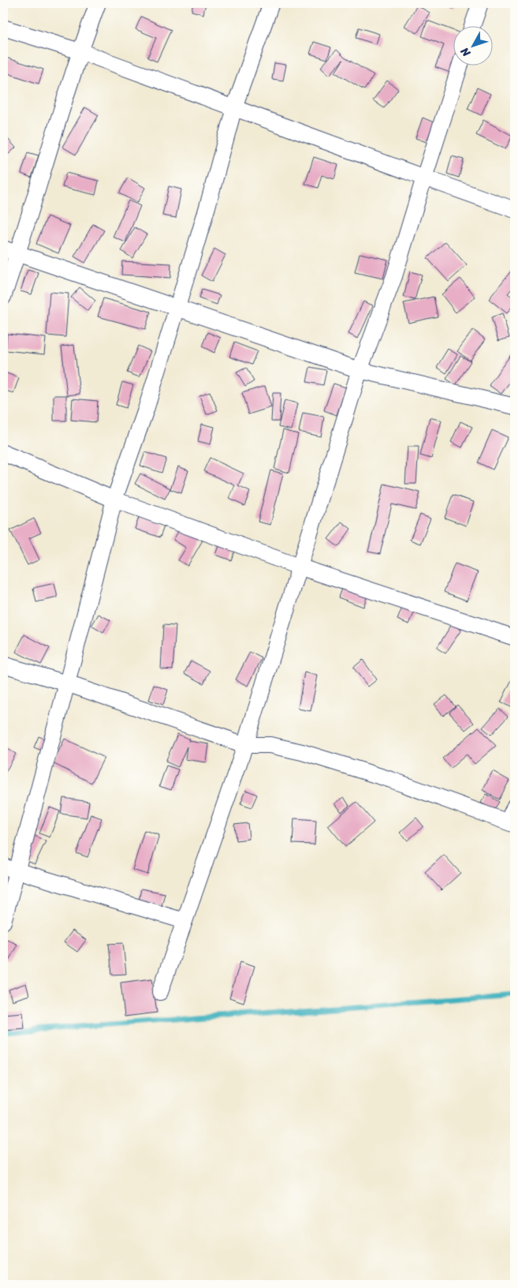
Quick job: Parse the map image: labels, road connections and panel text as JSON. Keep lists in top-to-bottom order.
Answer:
{
  "north": "bottom left"
}
